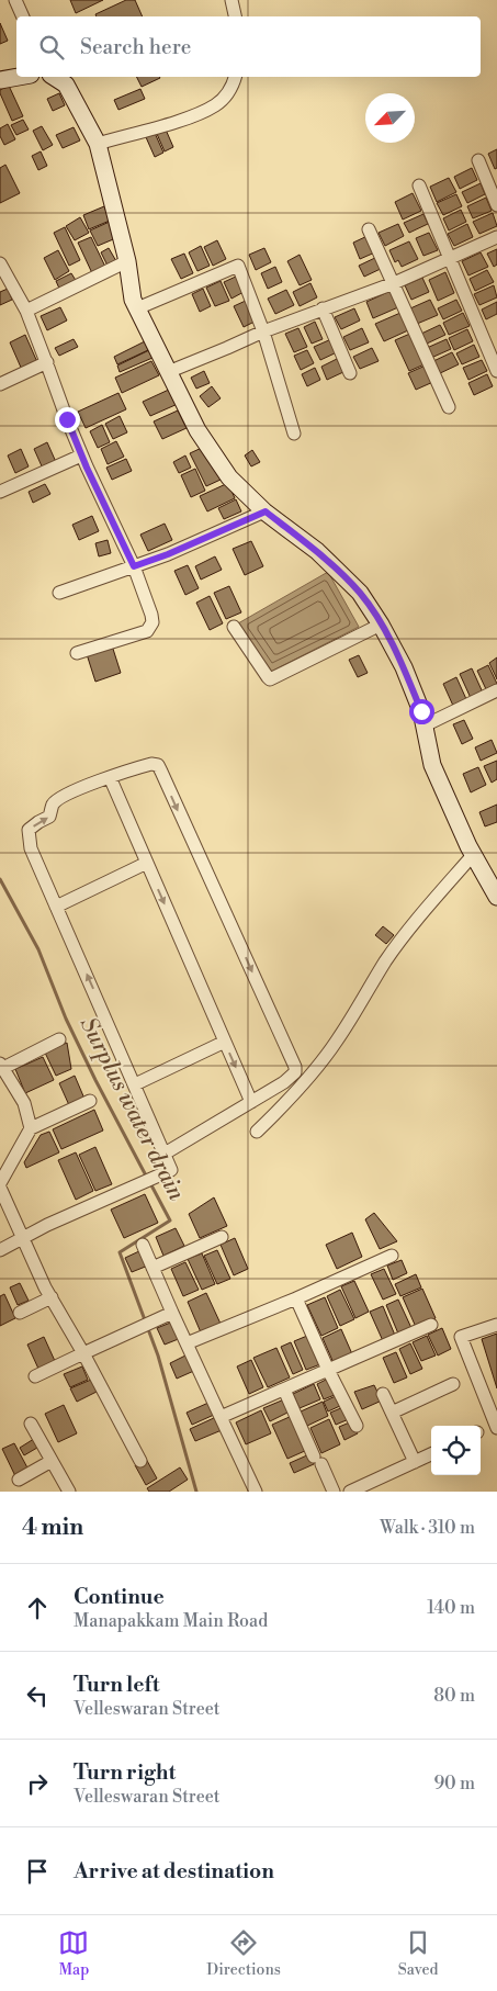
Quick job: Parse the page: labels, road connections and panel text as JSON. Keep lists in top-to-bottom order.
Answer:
{
  "water": ["Surplus water drain"],
  "north": "bottom left",
  "page": {
    "search": "Search here",
    "heading": ["4 min", "Walk · 310 m"],
    "list": [
      ["Continue", "Manapakkam Main Road", "140 m"],
      ["Turn left", "Velleswaran Street", "80 m"],
      ["Turn right", "Velleswaran Street", "90 m"],
      "Arrive at destination"
    ],
    "nav": ["Map", "Directions", "Saved"]
  }
}
